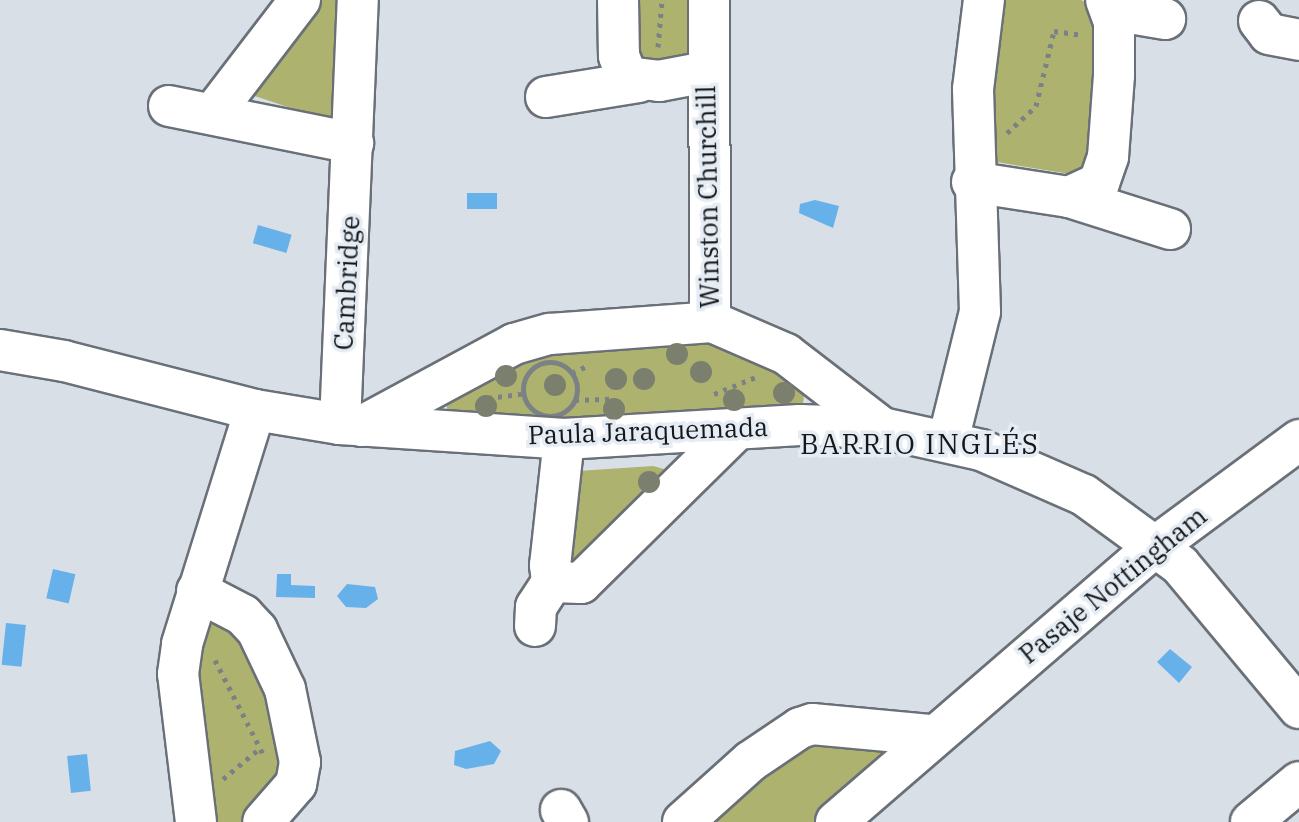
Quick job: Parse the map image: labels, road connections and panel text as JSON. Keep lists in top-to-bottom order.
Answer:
{
  "streets": {
    "street": [
      "Winston Churchill",
      "Cambridge",
      "Paula Jaraquemada",
      "Pasaje Nottingham"
    ]
  },
  "crossings": [
    ["Winston Churchill", "Cambridge"],
    ["Winston Churchill", "Paula Jaraquemada"],
    ["Cambridge", "Paula Jaraquemada"],
    ["Paula Jaraquemada", "Pasaje Nottingham"]
  ],
  "districts": ["BARRIO INGLÉS"]
}
